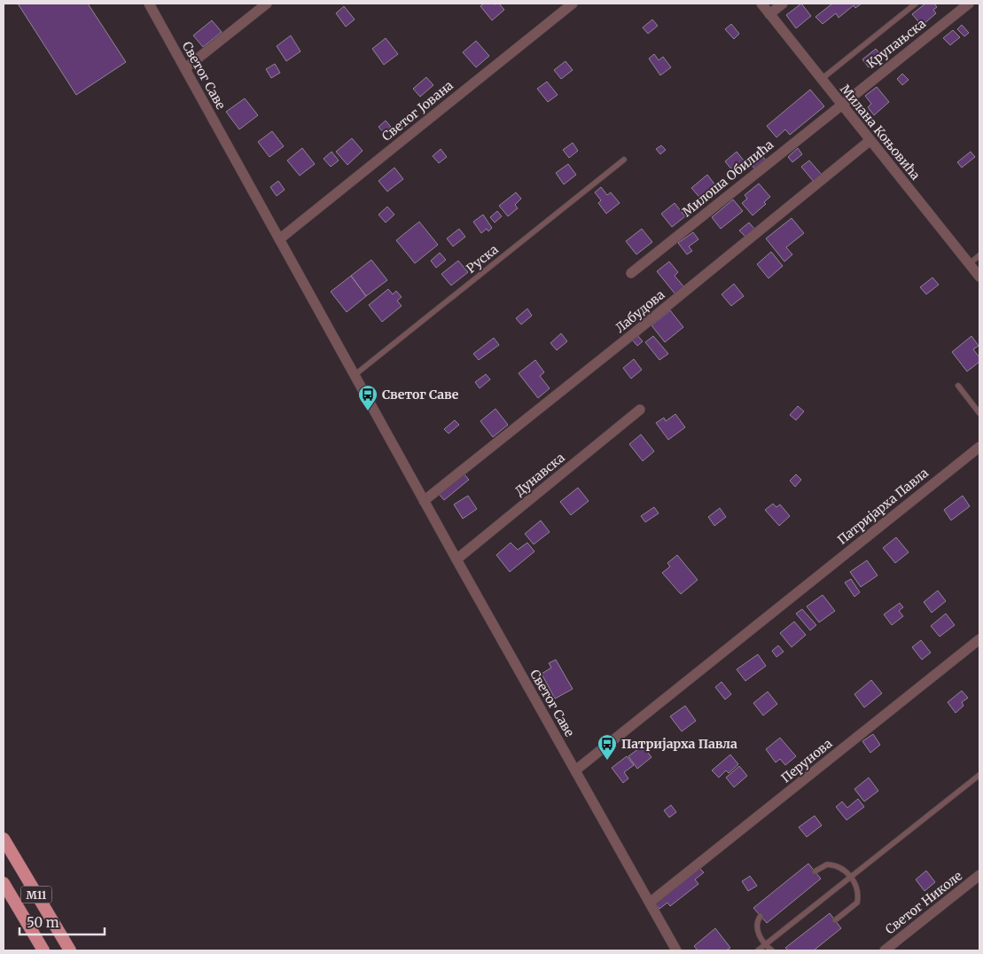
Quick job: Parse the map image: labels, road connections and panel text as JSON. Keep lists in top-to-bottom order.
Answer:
{
  "streets": {
    "highway": ["M11"],
    "street": [
      "Крупањска",
      "Светог Саве",
      "Светог Јована",
      "Милана Коњовића",
      "Милоша Обилића",
      "Лабудова",
      "Дунавска",
      "Патријарха Павла",
      "Перунова",
      "Светог Николе"
    ],
    "lane": ["Руска"]
  },
  "crossings": [
    ["Крупањска", "Милана Коњовића"],
    ["Крупањска", "Милоша Обилића"],
    ["Светог Саве", "Светог Јована"],
    ["Светог Саве", "Руска"],
    ["Светог Саве", "Лабудова"],
    ["Светог Саве", "Дунавска"],
    ["Светог Саве", "Патријарха Павла"],
    ["Светог Саве", "Перунова"],
    ["Милана Коњовића", "Милоша Обилића"],
    ["Милана Коњовића", "Лабудова"]
  ],
  "places": {
    "bus stop": ["Светог Саве", "Патријарха Павла"]
  },
  "scale_bar": "50 m"
}
